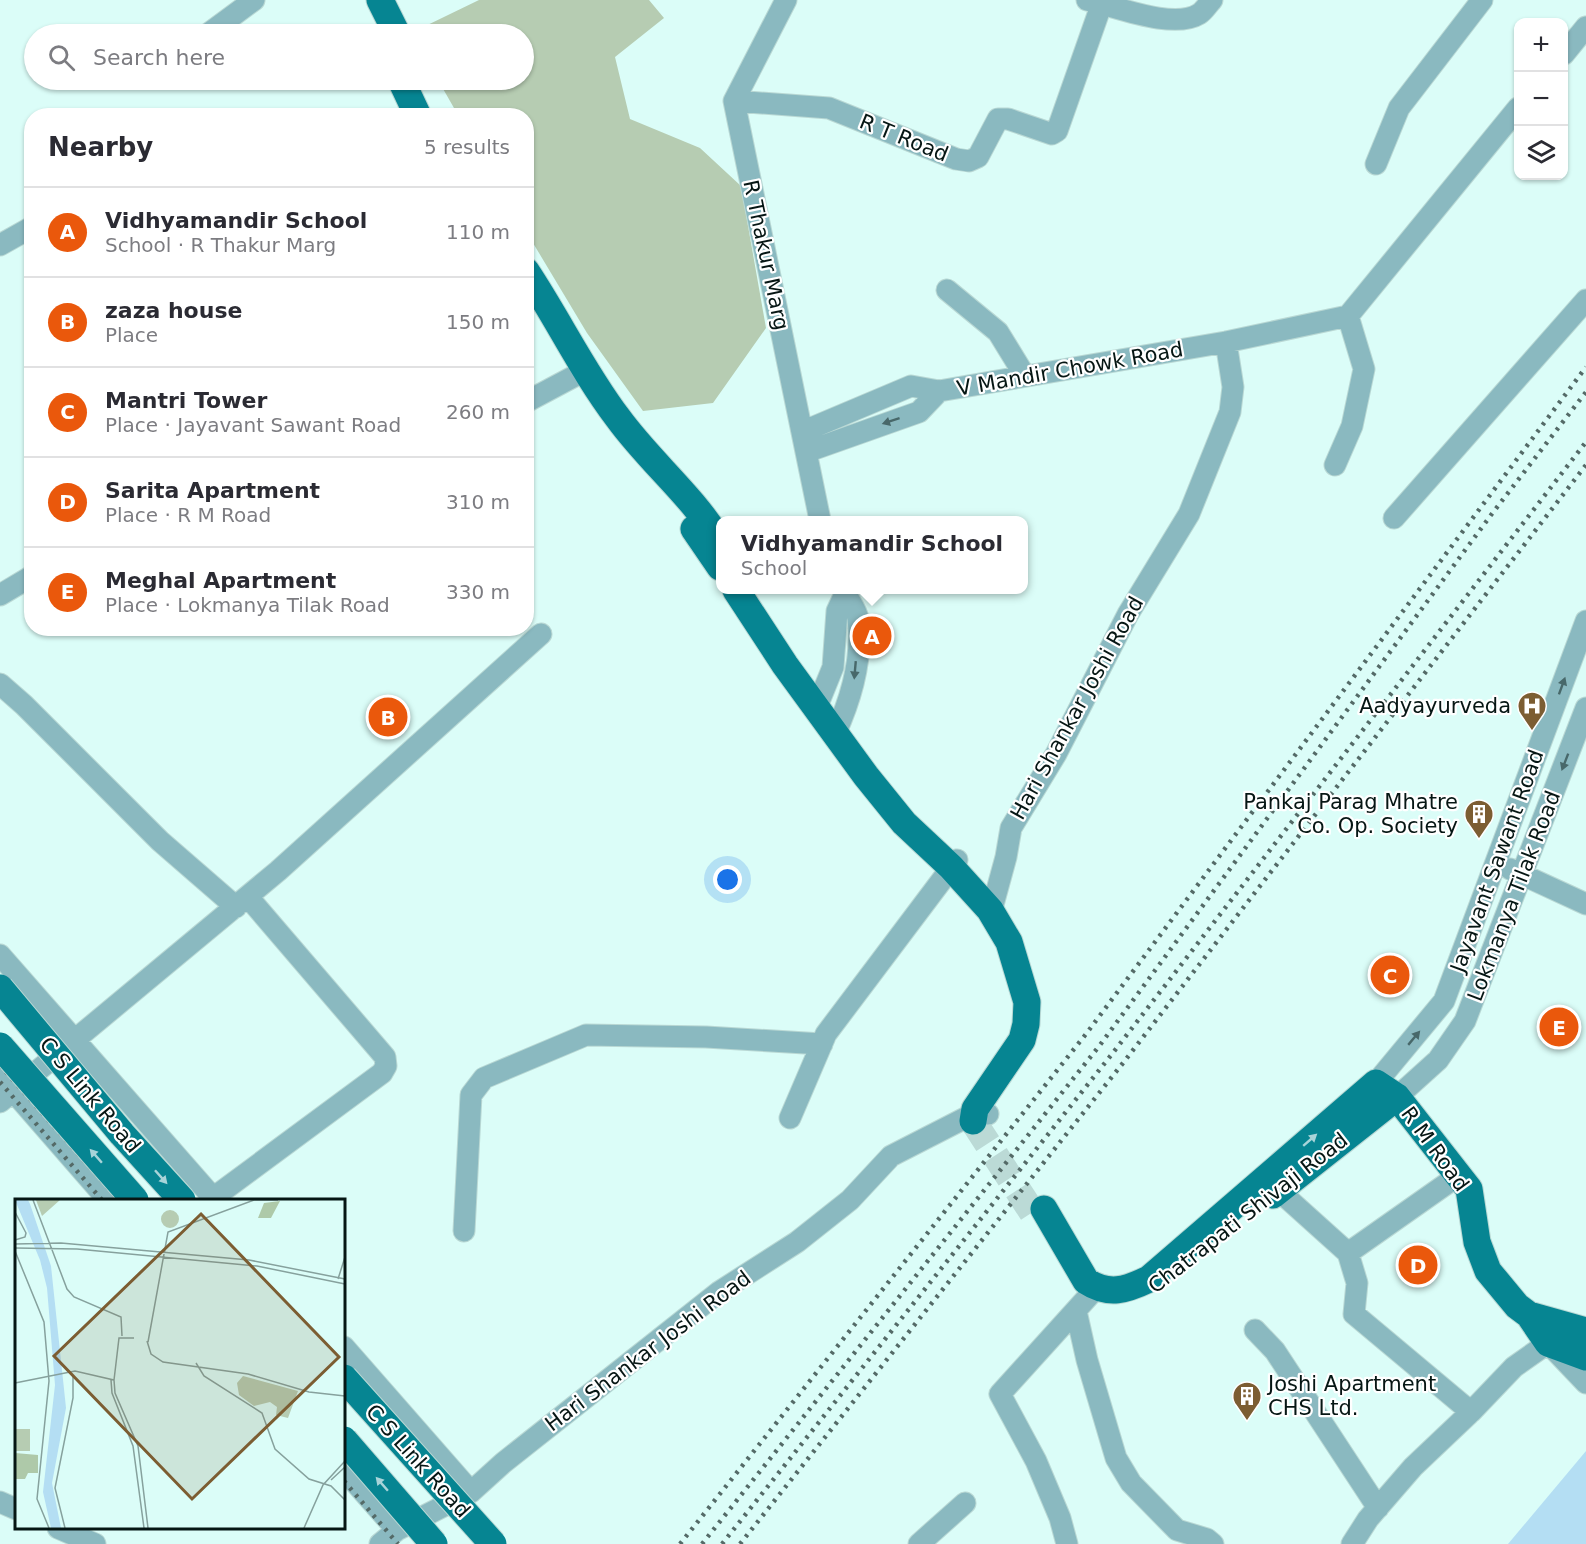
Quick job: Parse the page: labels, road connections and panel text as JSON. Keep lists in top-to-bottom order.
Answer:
{
  "streets": {
    "main road": ["C S Link Road", "R M Road", "Chatrapati Shivaji Road"],
    "street": [
      "R T Road",
      "R Thakur Marg",
      "V Mandir Chowk Road",
      "Hari Shankar Joshi Road",
      "Jayavant Sawant Road",
      "Lokmanya Tilak Road"
    ]
  },
  "crossings": [
    ["R T Road", "R Thakur Marg"],
    ["R Thakur Marg", "V Mandir Chowk Road"],
    ["V Mandir Chowk Road", "Hari Shankar Joshi Road"],
    ["Jayavant Sawant Road", "Lokmanya Tilak Road"],
    ["Jayavant Sawant Road", "R M Road"],
    ["Jayavant Sawant Road", "Chatrapati Shivaji Road"],
    ["Lokmanya Tilak Road", "R M Road"],
    ["Lokmanya Tilak Road", "Chatrapati Shivaji Road"],
    ["R M Road", "Chatrapati Shivaji Road"]
  ],
  "one_way": ["Jayavant Sawant Road", "Lokmanya Tilak Road"],
  "places": {
    "hospital": ["Aadyayurveda"],
    "building": ["Pankaj Parag Mhatre Co. Op. Society", "Joshi Apartment CHS Ltd."]
  },
  "page": {
    "map_buttons": ["+", "−"],
    "search": "Search here",
    "heading": ["Nearby", "5 results"],
    "list": [
      {
        "mark": "A",
        "name": "Vidhyamandir School",
        "note": "School · R Thakur Marg",
        "value": "110 m"
      },
      {
        "mark": "B",
        "name": "zaza house",
        "note": "Place",
        "value": "150 m"
      },
      {
        "mark": "C",
        "name": "Mantri Tower",
        "note": "Place · Jayavant Sawant Road",
        "value": "260 m"
      },
      {
        "mark": "D",
        "name": "Sarita Apartment",
        "note": "Place · R M Road",
        "value": "310 m"
      },
      {
        "mark": "E",
        "name": "Meghal Apartment",
        "note": "Place · Lokmanya Tilak Road",
        "value": "330 m"
      }
    ],
    "popup": ["Vidhyamandir School", "School"],
    "pins": [
      "A",
      "B",
      "C",
      "E",
      "D"
    ]
  }
}
